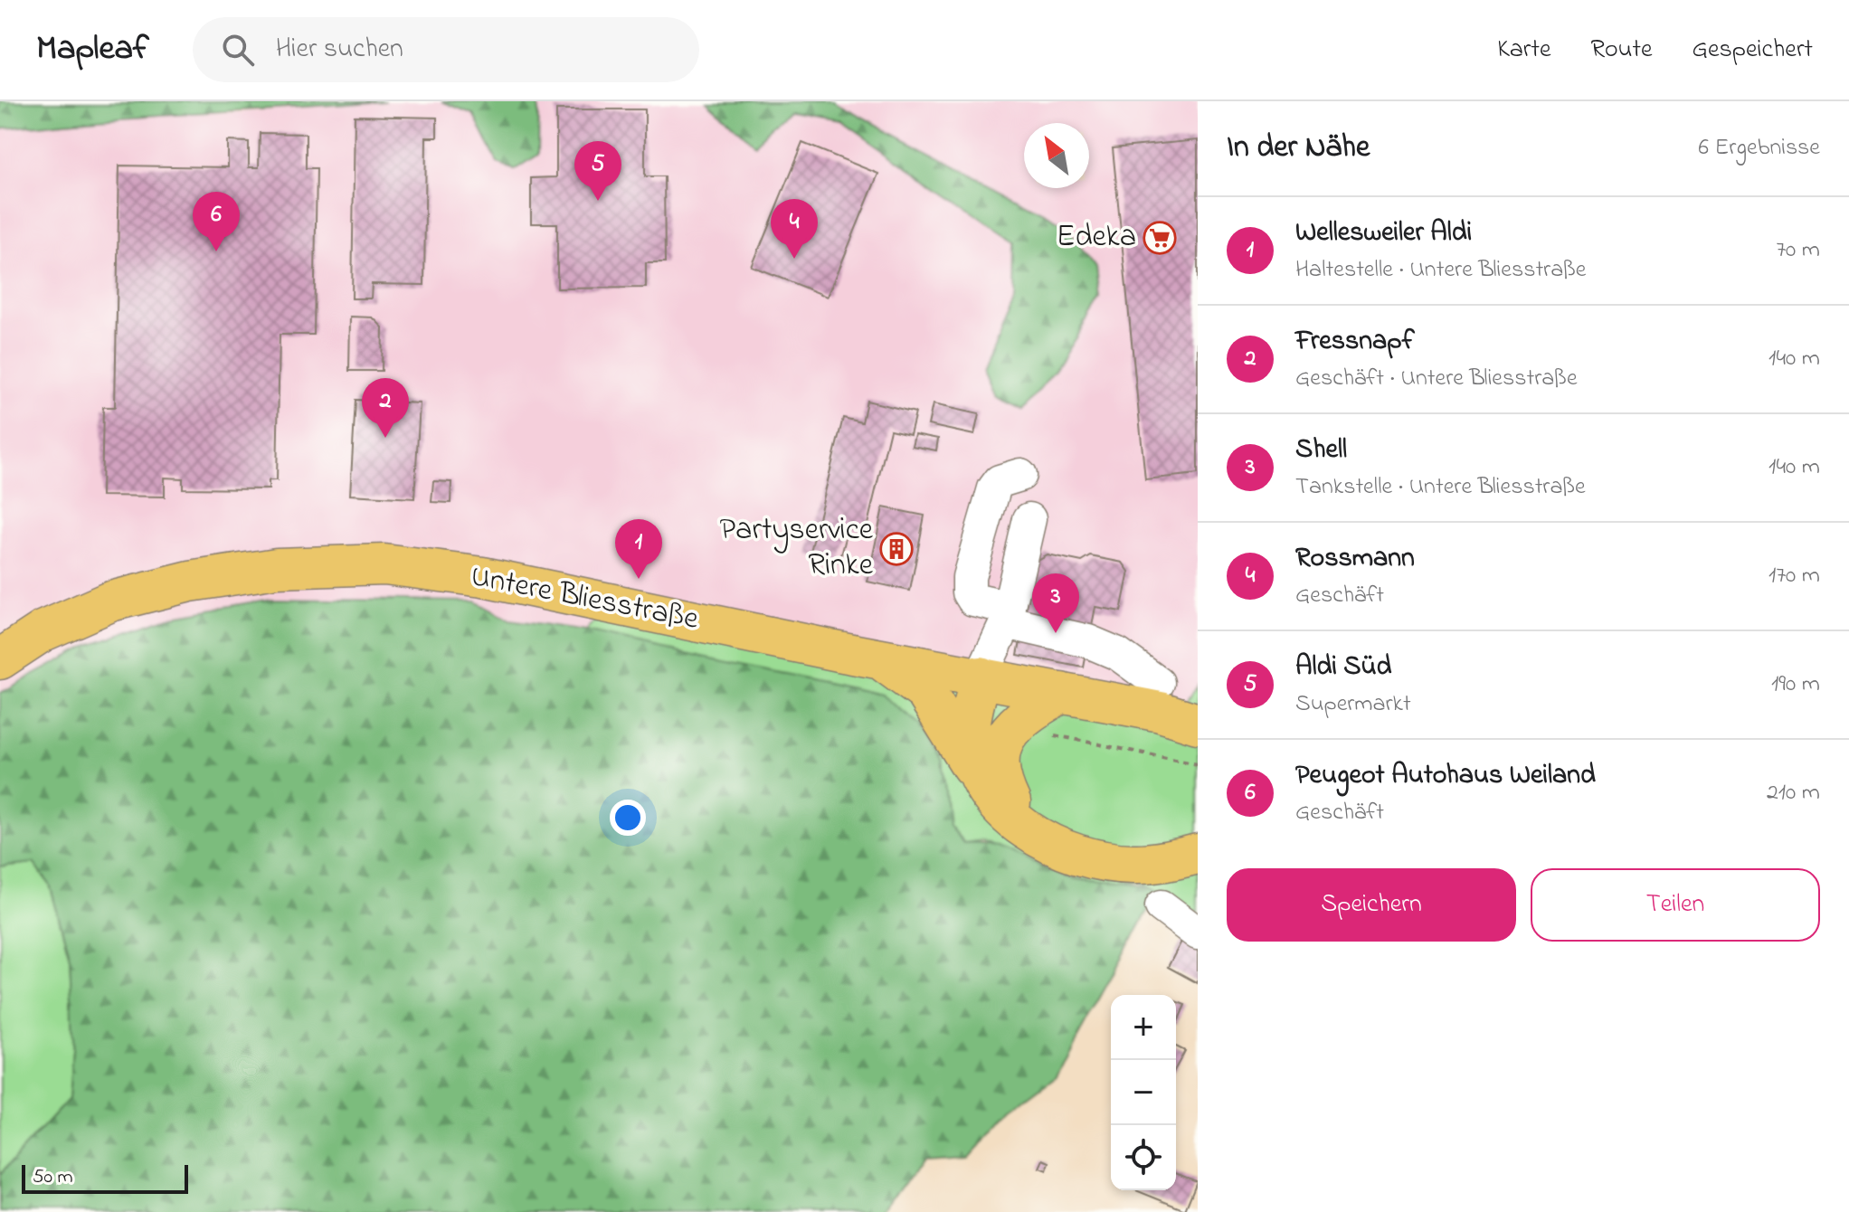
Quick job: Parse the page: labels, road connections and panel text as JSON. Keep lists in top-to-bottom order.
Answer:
{
  "streets": {
    "main road": ["Untere Bliesstraße"]
  },
  "places": {
    "supermarket": ["Edeka"],
    "building": ["Partyservice Rinke"]
  },
  "scale_bar": "50 m",
  "north": "top left",
  "page": {
    "header": "Mapleaf",
    "search": "Hier suchen",
    "nav": ["Karte", "Route", "Gespeichert"],
    "heading": ["In der Nähe", "6 Ergebnisse"],
    "pins": [
      "5",
      "6",
      "4",
      "2",
      "1",
      "3"
    ],
    "list": [
      {
        "mark": "1",
        "name": "Wellesweiler Aldi",
        "note": "Haltestelle · Untere Bliesstraße",
        "value": "70 m"
      },
      {
        "mark": "2",
        "name": "Fressnapf",
        "note": "Geschäft · Untere Bliesstraße",
        "value": "140 m"
      },
      {
        "mark": "3",
        "name": "Shell",
        "note": "Tankstelle · Untere Bliesstraße",
        "value": "140 m"
      },
      {
        "mark": "4",
        "name": "Rossmann",
        "note": "Geschäft",
        "value": "170 m"
      },
      {
        "mark": "5",
        "name": "Aldi Süd",
        "note": "Supermarkt",
        "value": "190 m"
      },
      {
        "mark": "6",
        "name": "Peugeot Autohaus Weiland",
        "note": "Geschäft",
        "value": "210 m"
      }
    ],
    "buttons": ["Speichern", "Teilen"],
    "map_buttons": ["+", "−"],
    "scale": "50 m"
  }
}
